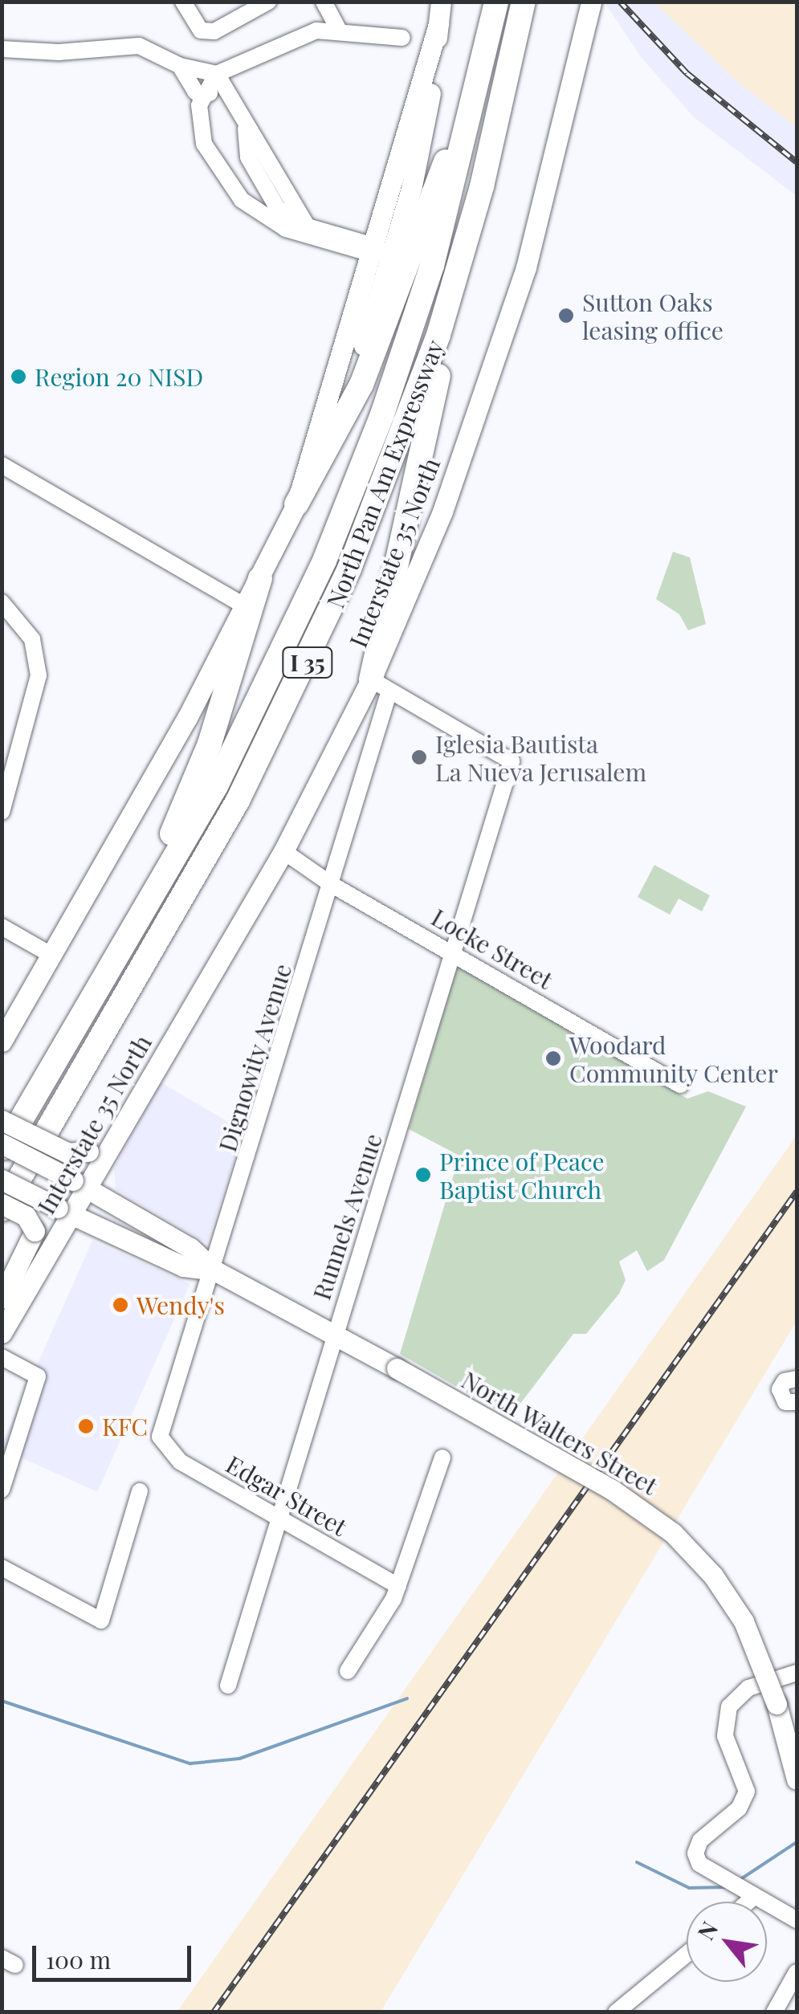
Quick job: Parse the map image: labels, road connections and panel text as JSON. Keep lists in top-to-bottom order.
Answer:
{
  "streets": {
    "highway": ["North Pan Am Expressway", "I 35"],
    "main road": ["Interstate 35 North", "North Walters Street"],
    "street": [
      "Locke Street",
      "Dignowity Avenue",
      "Runnels Avenue",
      "Edgar Street"
    ]
  },
  "crossings": [
    ["Interstate 35 North", "Locke Street"],
    ["Interstate 35 North", "Dignowity Avenue"],
    ["Interstate 35 North", "Runnels Avenue"],
    ["Interstate 35 North", "North Walters Street"],
    ["Locke Street", "Dignowity Avenue"],
    ["Locke Street", "Runnels Avenue"],
    ["Dignowity Avenue", "Runnels Avenue"],
    ["Dignowity Avenue", "North Walters Street"],
    ["Dignowity Avenue", "Edgar Street"],
    ["Runnels Avenue", "North Walters Street"],
    ["Runnels Avenue", "Edgar Street"]
  ],
  "places": [
    "Sutton Oaks leasing office",
    "Region 20 NISD",
    "Iglesia Bautista La Nueva Jerusalem",
    "Woodard Community Center",
    "Prince of Peace Baptist Church",
    "Wendy's",
    "KFC"
  ],
  "scale_bar": "100 m",
  "north": "top left"
}
